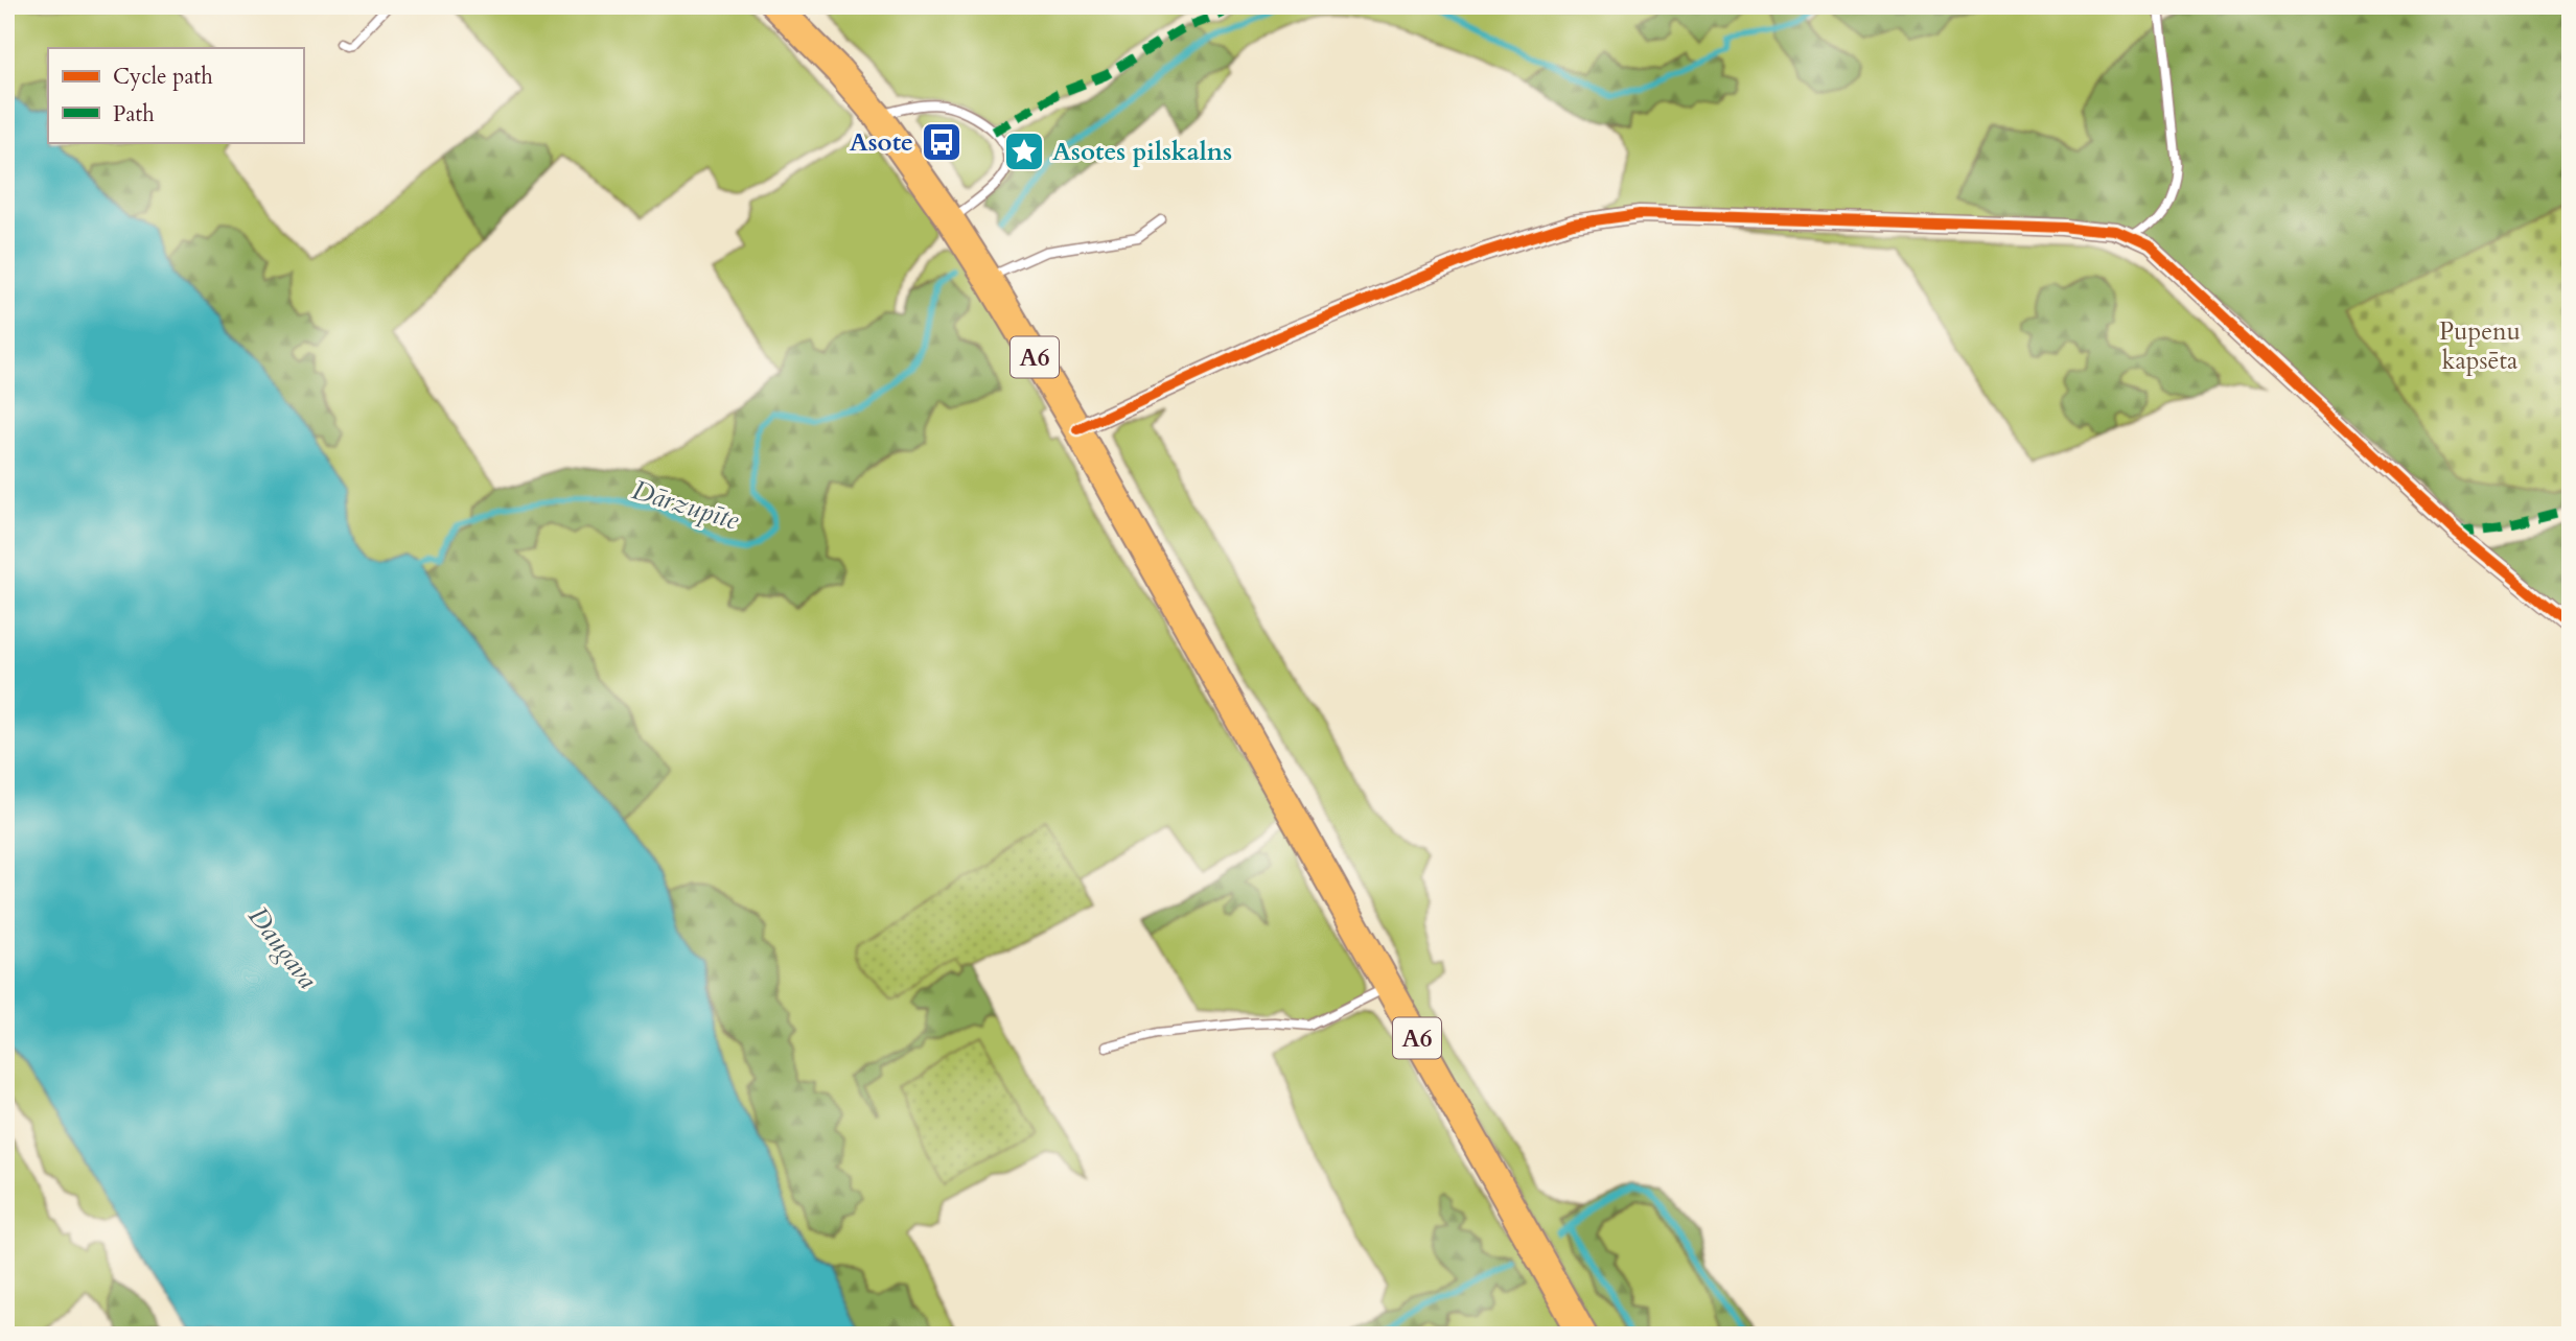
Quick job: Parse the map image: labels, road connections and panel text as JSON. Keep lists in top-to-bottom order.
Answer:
{
  "streets": {
    "highway": ["A6"]
  },
  "water": ["Dārzupīte", "Daugava"],
  "parks": ["Pupenu kapsēta"],
  "places": {
    "bus stop": ["Asote"],
    "place": ["Asotes pilskalns"]
  },
  "legend": ["Cycle path", "Path"]
}
